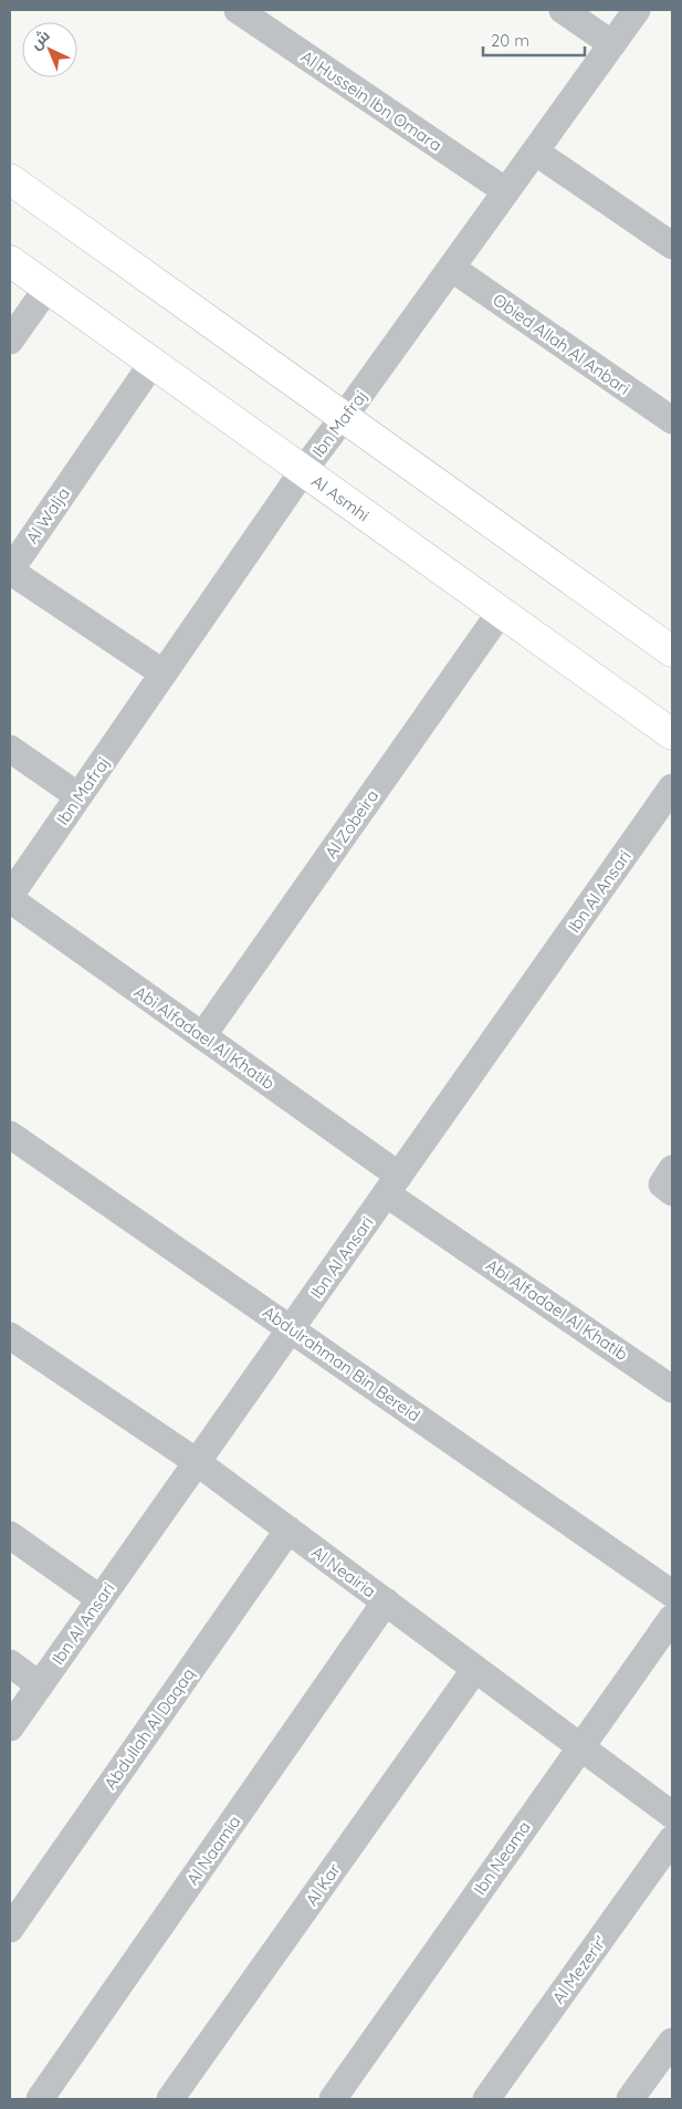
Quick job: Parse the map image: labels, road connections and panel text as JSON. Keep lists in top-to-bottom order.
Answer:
{
  "streets": {
    "street": [
      "Al Hussein Ibn Omara",
      "Obied Allah Al Anbari",
      "Ibn Mafraj",
      "Al Asmhi",
      "Al Walja",
      "Al Zobeira",
      "Ibn Al Ansari",
      "Abi Alfadael Al Khatib",
      "Abdulrahman Bin Bereid",
      "Al Neairia",
      "Abdullah Al Daqaq",
      "Al Naamia",
      "Ibn Neama",
      "Al Kar",
      "Al Mezerir'"
    ]
  },
  "crossings": [
    ["Al Hussein Ibn Omara", "Ibn Mafraj"],
    ["Obied Allah Al Anbari", "Ibn Mafraj"],
    ["Ibn Mafraj", "Al Asmhi"],
    ["Ibn Mafraj", "Al Walja"],
    ["Ibn Mafraj", "Abi Alfadael Al Khatib"],
    ["Al Asmhi", "Al Walja"],
    ["Al Asmhi", "Al Zobeira"],
    ["Al Zobeira", "Abi Alfadael Al Khatib"],
    ["Ibn Al Ansari", "Abi Alfadael Al Khatib"],
    ["Ibn Al Ansari", "Abdulrahman Bin Bereid"],
    ["Ibn Al Ansari", "Al Neairia"],
    ["Al Neairia", "Abdullah Al Daqaq"],
    ["Al Neairia", "Al Naamia"],
    ["Al Neairia", "Ibn Neama"],
    ["Al Neairia", "Al Kar"]
  ],
  "scale_bar": "20 m",
  "north": "top left"
}
